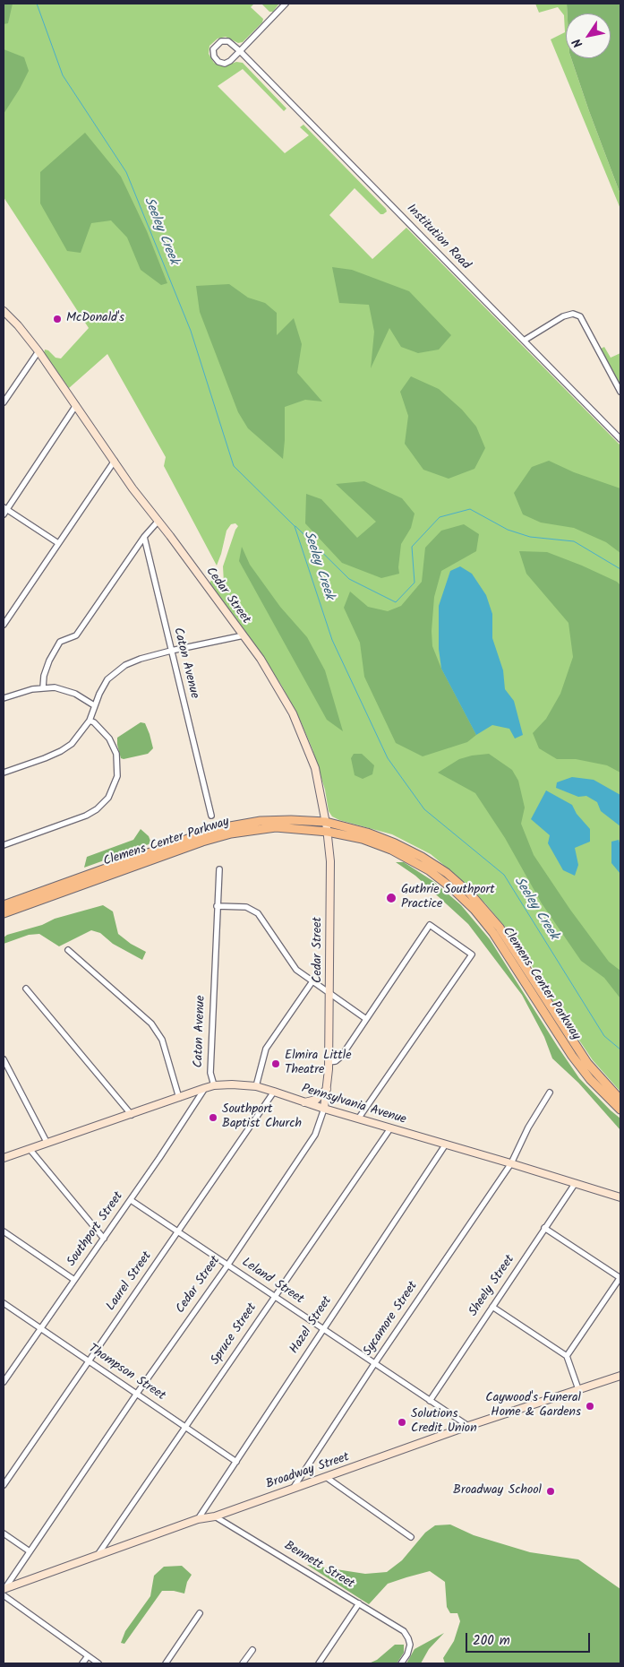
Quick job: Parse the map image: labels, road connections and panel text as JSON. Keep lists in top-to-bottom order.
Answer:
{
  "streets": {
    "main road": [
      "Cedar Street",
      "Clemens Center Parkway",
      "Pennsylvania Avenue",
      "Broadway Street"
    ],
    "street": [
      "Institution Road",
      "Caton Avenue",
      "Southport Street",
      "Laurel Street",
      "Leland Street",
      "Sheely Street",
      "Sycamore Street",
      "Hazel Street",
      "Spruce Street",
      "Thompson Street",
      "Bennett Street"
    ]
  },
  "crossings": [
    ["Cedar Street", "Clemens Center Parkway"],
    ["Cedar Street", "Pennsylvania Avenue"],
    ["Cedar Street", "Leland Street"],
    ["Cedar Street", "Thompson Street"],
    ["Cedar Street", "Broadway Street"],
    ["Caton Avenue", "Pennsylvania Avenue"],
    ["Pennsylvania Avenue", "Southport Street"],
    ["Pennsylvania Avenue", "Laurel Street"],
    ["Pennsylvania Avenue", "Sheely Street"],
    ["Pennsylvania Avenue", "Sycamore Street"],
    ["Pennsylvania Avenue", "Hazel Street"],
    ["Pennsylvania Avenue", "Spruce Street"],
    ["Southport Street", "Leland Street"],
    ["Southport Street", "Thompson Street"],
    ["Laurel Street", "Leland Street"],
    ["Laurel Street", "Thompson Street"],
    ["Leland Street", "Sheely Street"],
    ["Leland Street", "Sycamore Street"],
    ["Leland Street", "Hazel Street"],
    ["Leland Street", "Spruce Street"],
    ["Leland Street", "Broadway Street"],
    ["Sycamore Street", "Broadway Street"],
    ["Hazel Street", "Thompson Street"],
    ["Hazel Street", "Broadway Street"],
    ["Spruce Street", "Thompson Street"],
    ["Spruce Street", "Broadway Street"],
    ["Broadway Street", "Bennett Street"]
  ],
  "water": ["Seeley Creek"],
  "places": [
    "McDonald's",
    "Guthrie Southport Practice",
    "Elmira Little Theatre",
    "Southport Baptist Church",
    "Caywood's Funeral Home & Gardens",
    "Solutions Credit Union",
    "Broadway School"
  ],
  "scale_bar": "200 m",
  "north": "bottom left"
}
